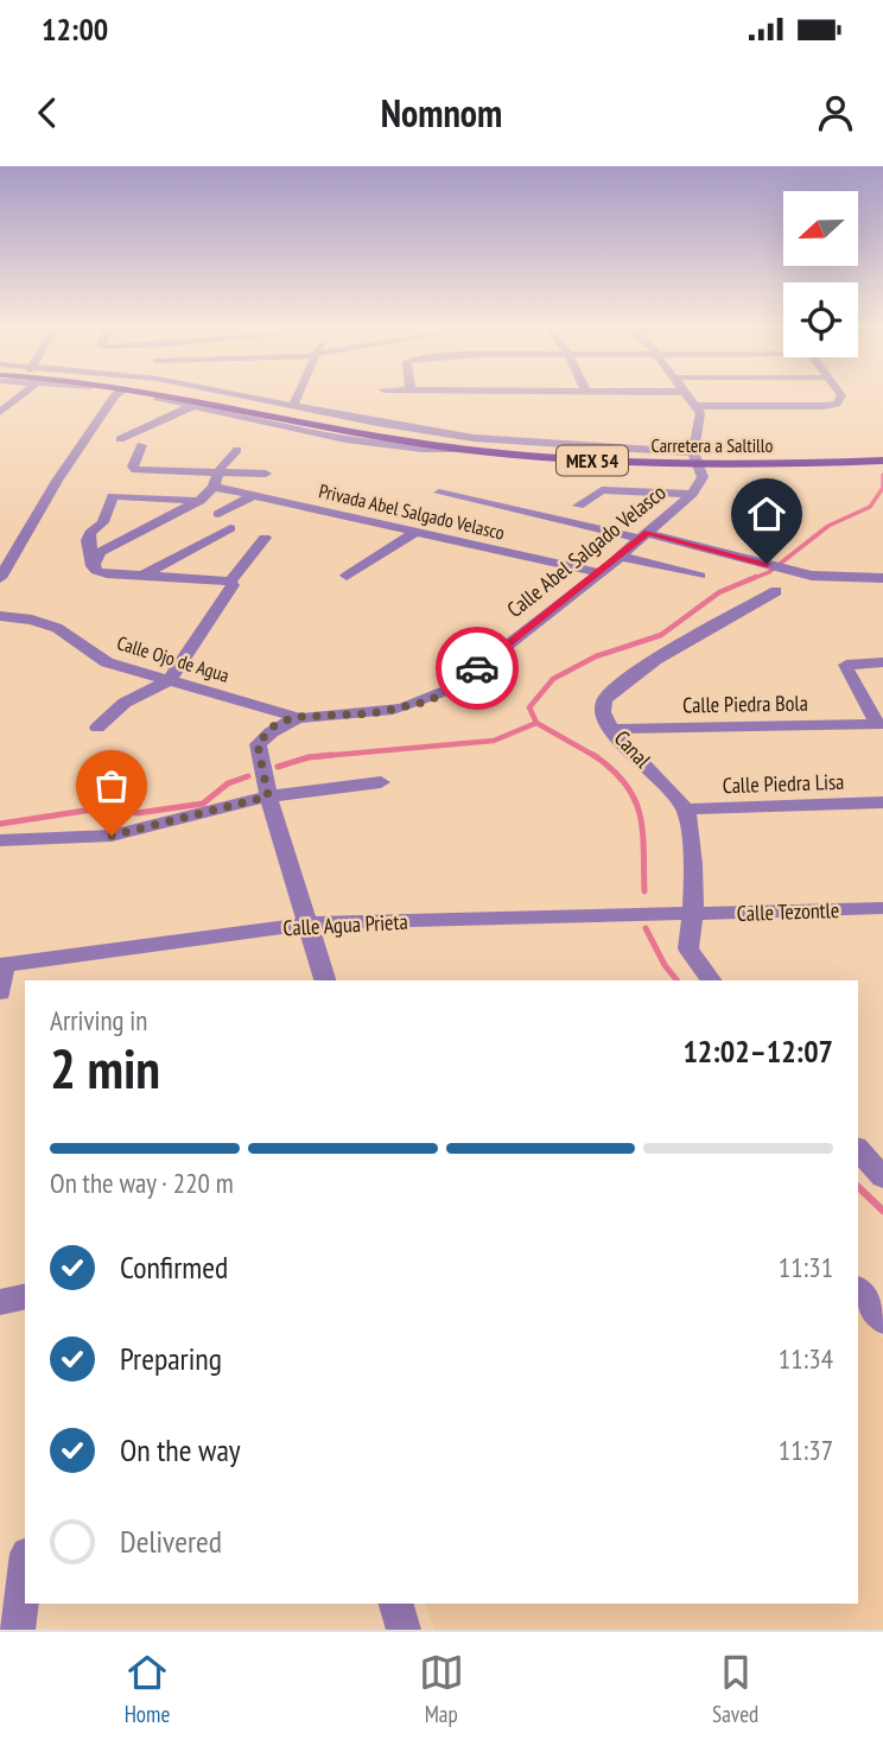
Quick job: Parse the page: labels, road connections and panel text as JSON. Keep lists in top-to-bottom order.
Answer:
{
  "streets": {
    "main road": ["Carretera a Saltillo", "MEX 54"],
    "street": [
      "Privada Abel Salgado Velasco",
      "Calle Abel Salgado Velasco",
      "Calle Ojo de Agua",
      "Calle Piedra Bola",
      "Canal",
      "Calle Piedra Lisa",
      "Calle Tezontle",
      "Calle Agua Prieta"
    ]
  },
  "crossings": [
    ["Carretera a Saltillo", "Calle Abel Salgado Velasco"],
    ["Privada Abel Salgado Velasco", "Calle Abel Salgado Velasco"],
    ["Calle Abel Salgado Velasco", "Calle Ojo de Agua"],
    ["Calle Piedra Bola", "Canal"],
    ["Canal", "Calle Piedra Lisa"],
    ["Calle Tezontle", "Calle Agua Prieta"]
  ],
  "north": "left",
  "page": {
    "status": "12:00",
    "header": "Nomnom",
    "heading": ["2 min", "Arriving in", "12:02–12:07"],
    "bar": "On the way · 220 m",
    "list": [
      ["Confirmed", "11:31"],
      ["Preparing", "11:34"],
      ["On the way", "11:37"],
      "Delivered"
    ],
    "tabs": ["Home", "Map", "Saved"]
  }
}
